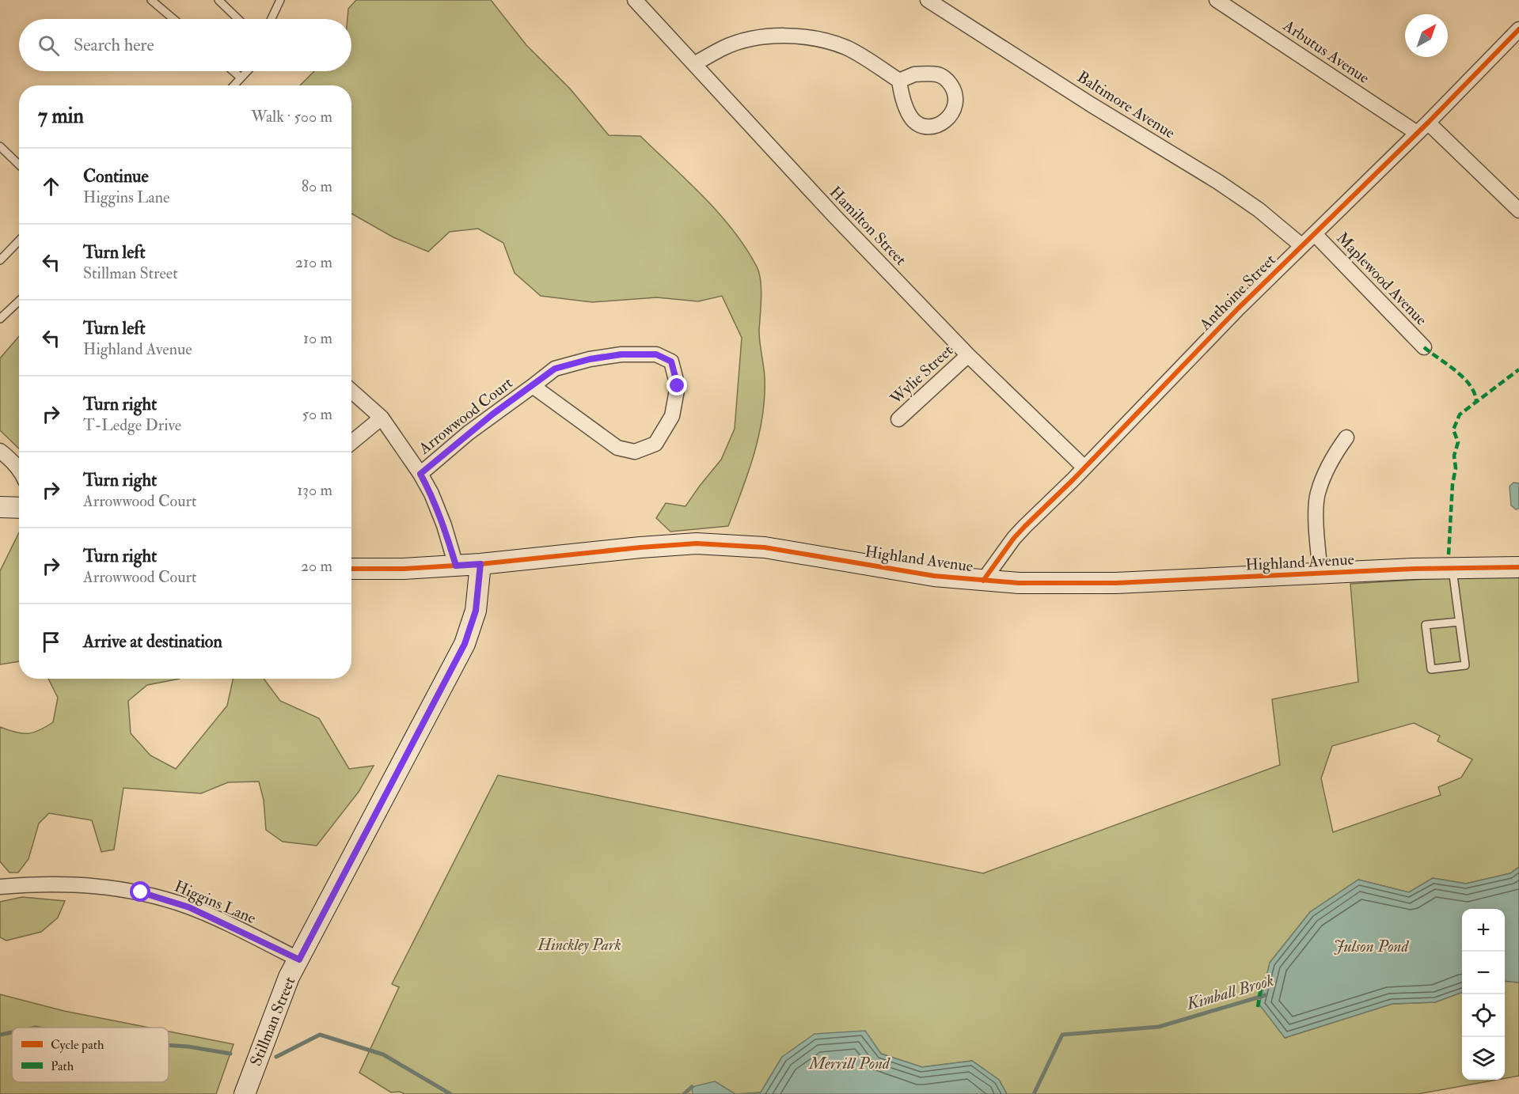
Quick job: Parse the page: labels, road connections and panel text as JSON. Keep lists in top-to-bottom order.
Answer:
{
  "streets": {
    "street": [
      "Arbutus Avenue",
      "Baltimore Avenue",
      "Hamilton Street",
      "Maplewood Avenue",
      "Anthoine Street",
      "Wylie Street",
      "Arrowwood Court",
      "Highland Avenue",
      "Higgins Lane",
      "Stillman Street"
    ]
  },
  "crossings": [
    ["Arbutus Avenue", "Anthoine Street"],
    ["Baltimore Avenue", "Anthoine Street"],
    ["Hamilton Street", "Anthoine Street"],
    ["Hamilton Street", "Wylie Street"],
    ["Maplewood Avenue", "Anthoine Street"],
    ["Anthoine Street", "Highland Avenue"],
    ["Highland Avenue", "Stillman Street"],
    ["Higgins Lane", "Stillman Street"]
  ],
  "water": ["Julson Pond", "Kimball Brook", "Merrill Pond"],
  "parks": ["Hinckley Park"],
  "legend": ["Cycle path", "Path"],
  "north": "top right",
  "page": {
    "search": "Search here",
    "heading": ["7 min", "Walk · 500 m"],
    "list": [
      ["Continue", "Higgins Lane", "80 m"],
      ["Turn left", "Stillman Street", "210 m"],
      ["Turn left", "Highland Avenue", "10 m"],
      ["Turn right", "T-Ledge Drive", "50 m"],
      ["Turn right", "Arrowwood Court", "130 m"],
      ["Turn right", "Arrowwood Court", "20 m"],
      "Arrive at destination"
    ],
    "map_buttons": ["+", "−"]
  }
}
